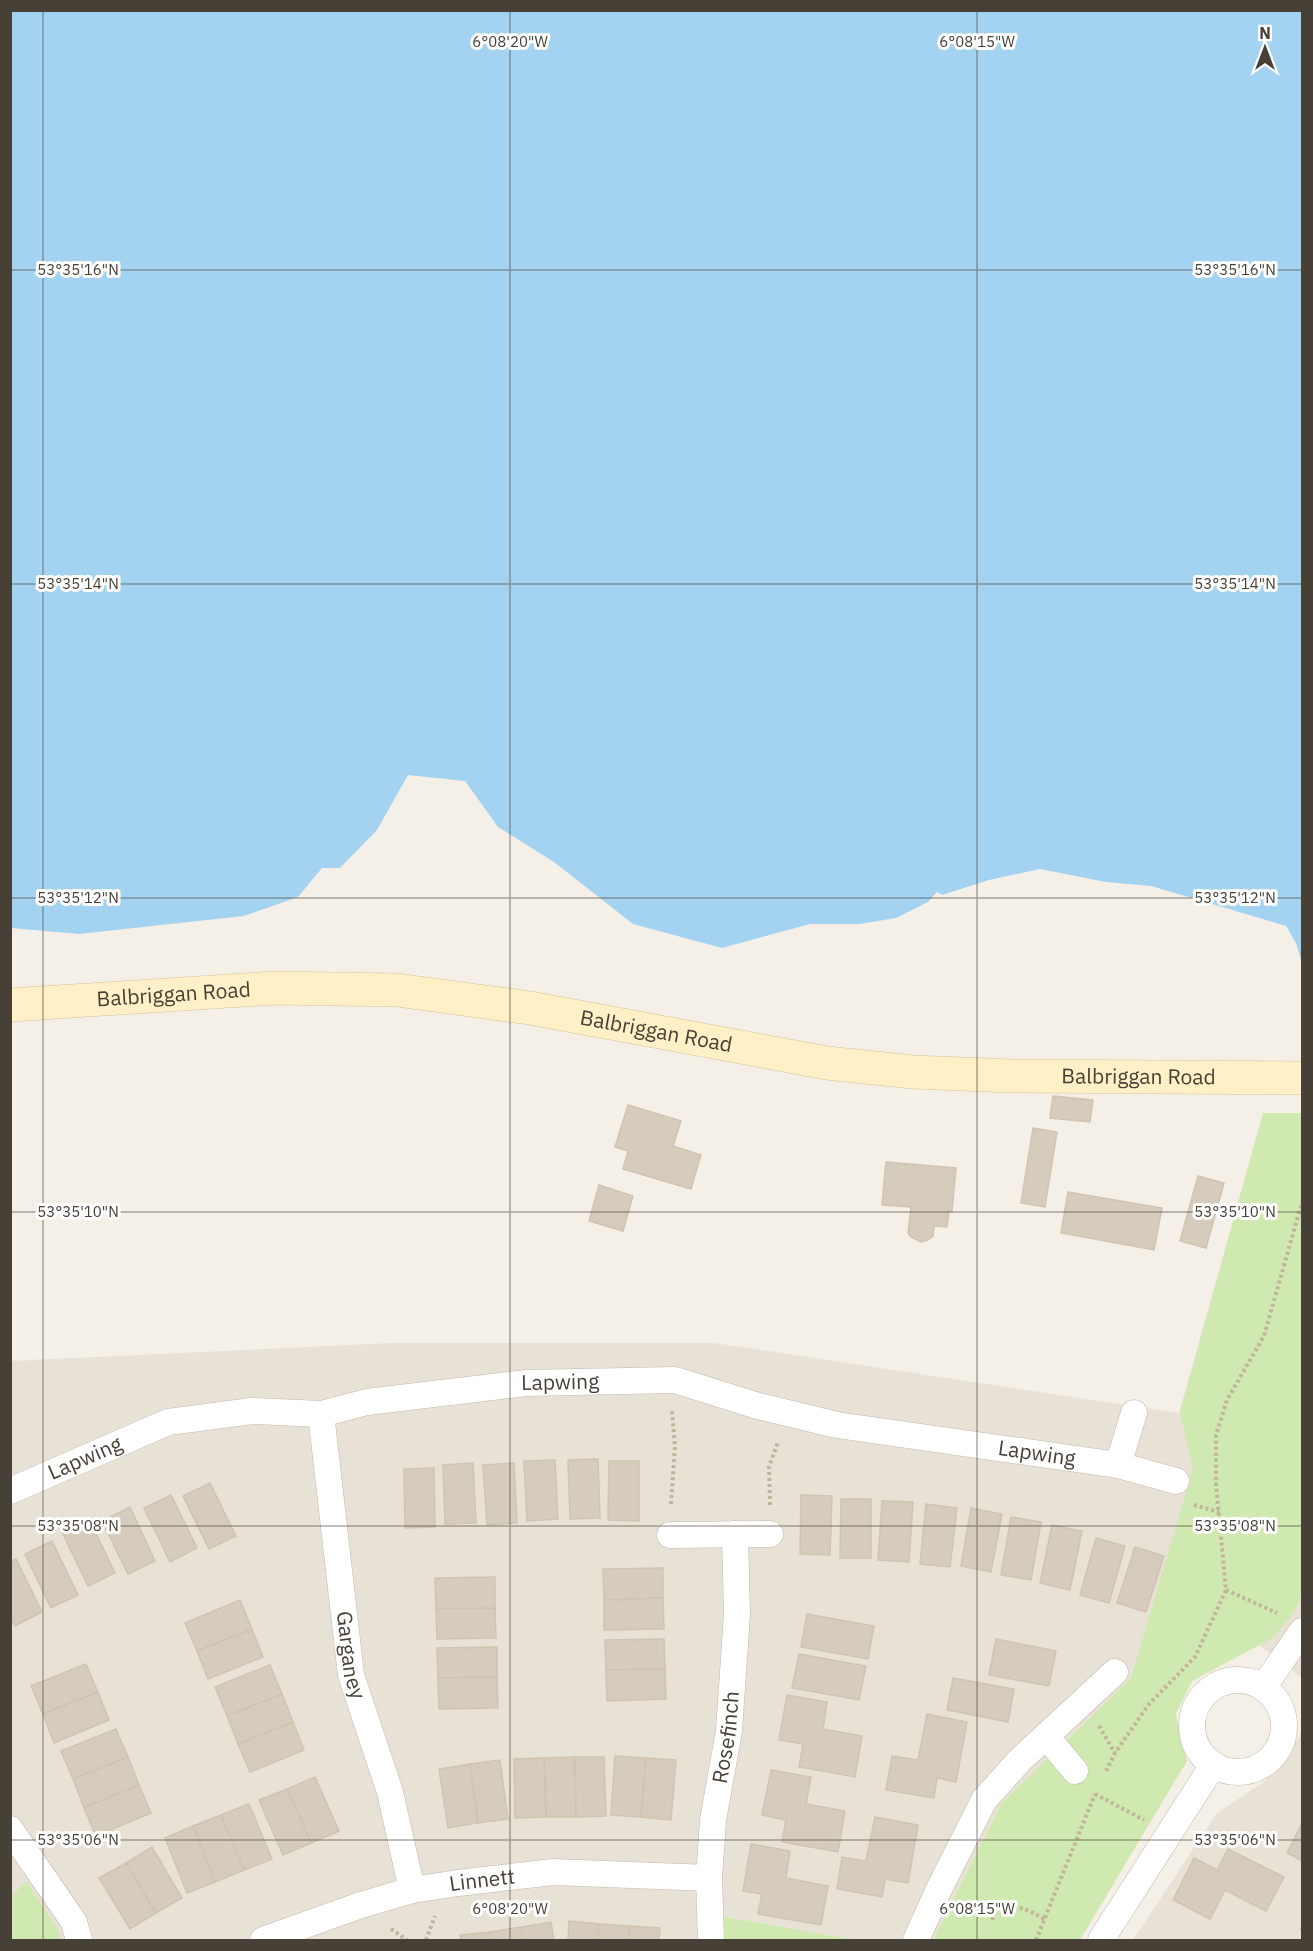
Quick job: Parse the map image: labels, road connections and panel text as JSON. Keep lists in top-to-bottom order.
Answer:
{
  "streets": {
    "main road": ["Balbriggan Road"],
    "street": [
      "Lapwing",
      "Garganey",
      "Rosefinch",
      "Linnett"
    ]
  },
  "crossings": [
    ["Lapwing", "Garganey"],
    ["Garganey", "Linnett"],
    ["Rosefinch", "Linnett"]
  ],
  "north": "top",
  "coordinates": [
    "6°08'20\"W",
    "6°08'15\"W",
    "53°35'16\"N",
    "53°35'14\"N",
    "53°35'12\"N",
    "53°35'10\"N",
    "53°35'08\"N",
    "53°35'06\"N"
  ]
}
